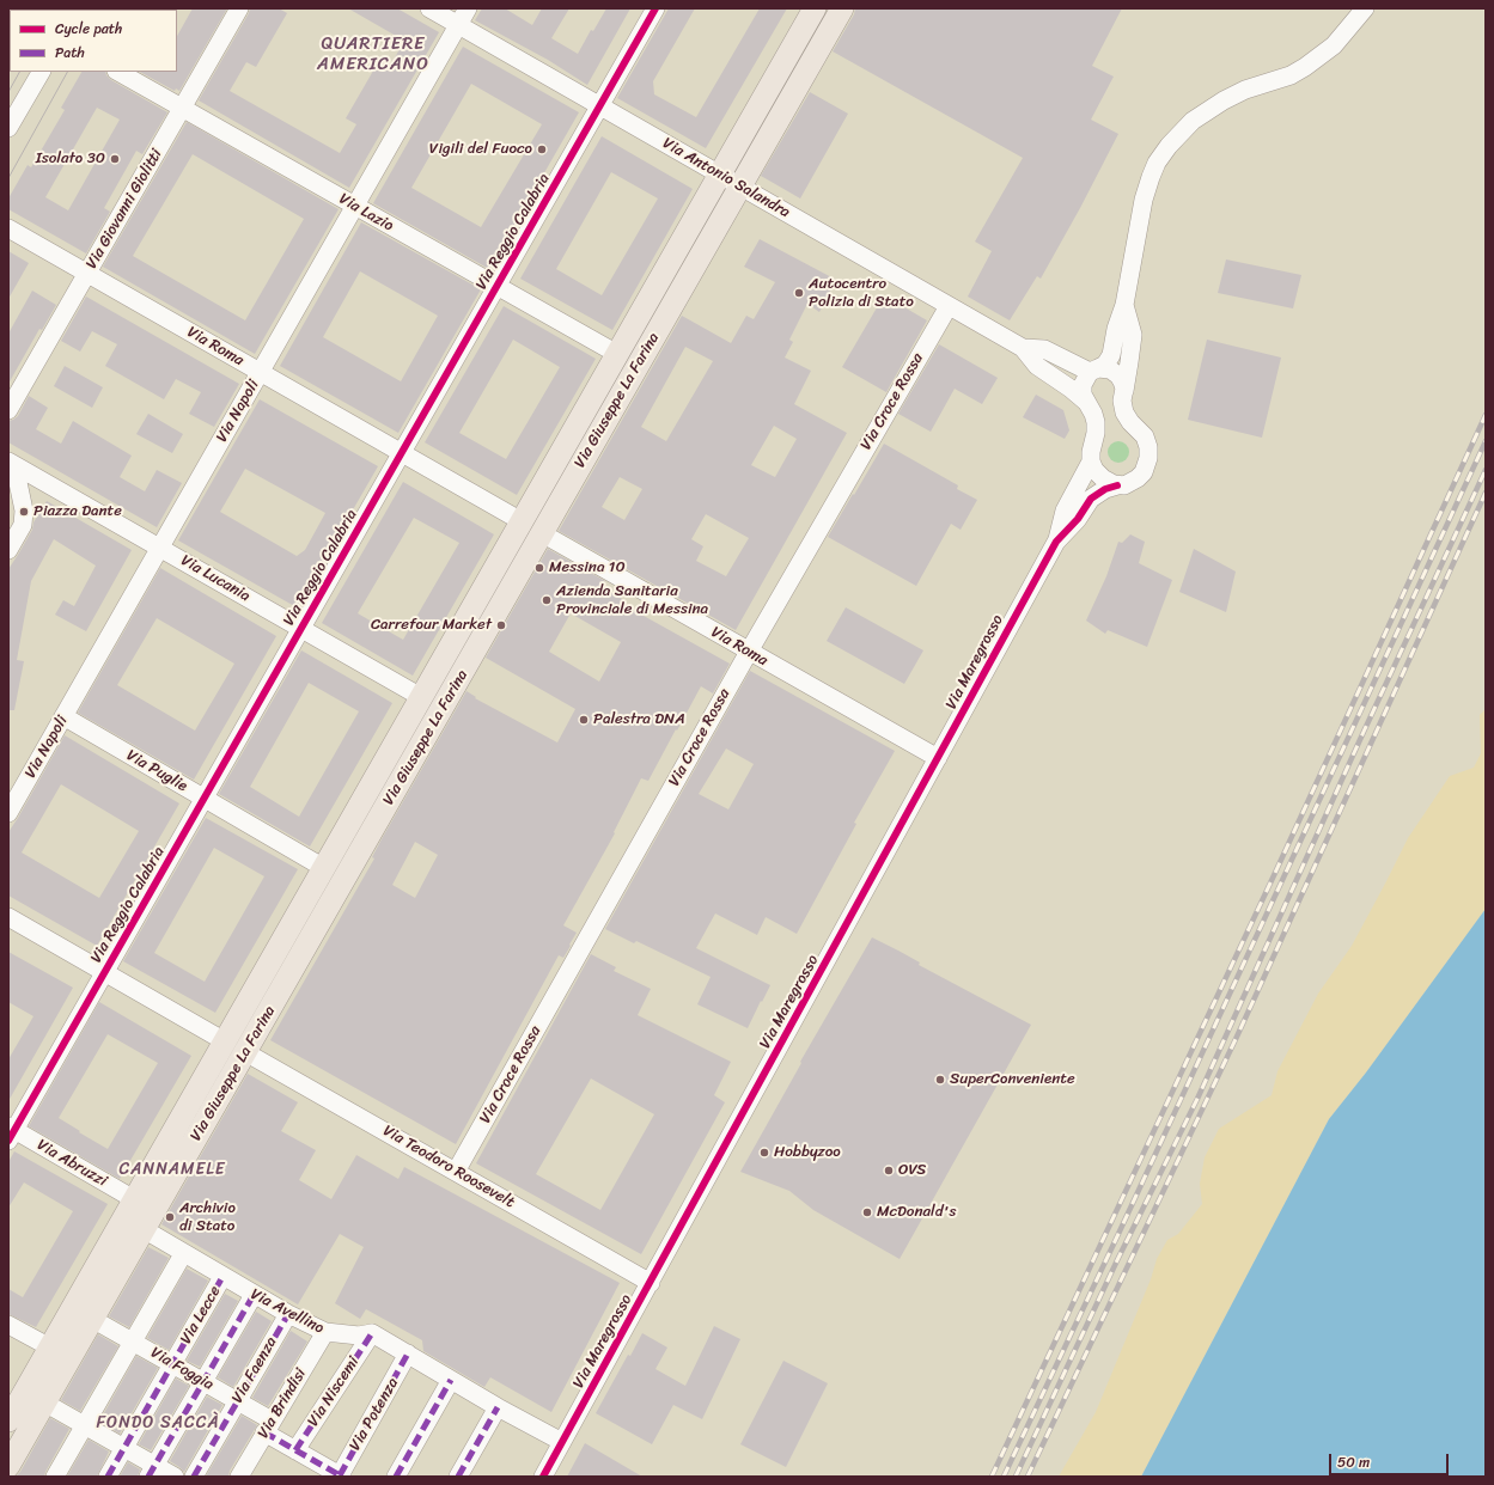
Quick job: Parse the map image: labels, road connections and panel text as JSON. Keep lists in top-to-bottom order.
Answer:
{
  "streets": {
    "main road": ["Via Giuseppe La Farina"],
    "street": [
      "Via Antonio Salandra",
      "Via Giovanni Giolitti",
      "Via Lazio",
      "Via Reggio Calabria",
      "Via Roma",
      "Via Croce Rossa",
      "Via Napoli",
      "Via Lucania",
      "Via Maregrosso",
      "Via Puglie",
      "Via Abruzzi",
      "Via Teodoro Roosevelt",
      "Via Avellino",
      "Via Lecce",
      "Via Foggia",
      "Via Faenza",
      "Via Niscemi",
      "Via Brindisi",
      "Via Potenza"
    ]
  },
  "crossings": [
    ["Via Antonio Salandra", "Via Reggio Calabria"],
    ["Via Antonio Salandra", "Via Giuseppe La Farina"],
    ["Via Antonio Salandra", "Via Croce Rossa"],
    ["Via Antonio Salandra", "Via Napoli"],
    ["Via Giovanni Giolitti", "Via Lazio"],
    ["Via Giovanni Giolitti", "Via Roma"],
    ["Via Lazio", "Via Reggio Calabria"],
    ["Via Lazio", "Via Giuseppe La Farina"],
    ["Via Lazio", "Via Napoli"],
    ["Via Reggio Calabria", "Via Roma"],
    ["Via Reggio Calabria", "Via Lucania"],
    ["Via Reggio Calabria", "Via Puglie"],
    ["Via Reggio Calabria", "Via Abruzzi"],
    ["Via Roma", "Via Giuseppe La Farina"],
    ["Via Roma", "Via Croce Rossa"],
    ["Via Roma", "Via Napoli"],
    ["Via Roma", "Via Maregrosso"],
    ["Via Giuseppe La Farina", "Via Lucania"],
    ["Via Giuseppe La Farina", "Via Puglie"],
    ["Via Giuseppe La Farina", "Via Abruzzi"],
    ["Via Giuseppe La Farina", "Via Teodoro Roosevelt"],
    ["Via Giuseppe La Farina", "Via Avellino"],
    ["Via Giuseppe La Farina", "Via Foggia"],
    ["Via Croce Rossa", "Via Teodoro Roosevelt"],
    ["Via Napoli", "Via Lucania"],
    ["Via Napoli", "Via Puglie"],
    ["Via Maregrosso", "Via Teodoro Roosevelt"],
    ["Via Avellino", "Via Lecce"],
    ["Via Avellino", "Via Faenza"],
    ["Via Avellino", "Via Niscemi"],
    ["Via Avellino", "Via Brindisi"],
    ["Via Lecce", "Via Foggia"],
    ["Via Foggia", "Via Faenza"],
    ["Via Foggia", "Via Niscemi"],
    ["Via Foggia", "Via Brindisi"],
    ["Via Foggia", "Via Potenza"]
  ],
  "districts": ["QUARTIERE AMERICANO", "CANNAMELE", "FONDO SACCÀ"],
  "places": [
    "Vigili del Fuoco",
    "Isolato 30",
    "Autocentro Polizia di Stato",
    "Piazza Dante",
    "Messina 10",
    "Azienda Sanitaria Provinciale di Messina",
    "Carrefour Market",
    "Palestra DNA",
    "SuperConveniente",
    "Hobbyzoo",
    "OVS",
    "McDonald's",
    "Archivio di Stato"
  ],
  "legend": ["Cycle path", "Path"],
  "scale_bar": "50 m"
}
